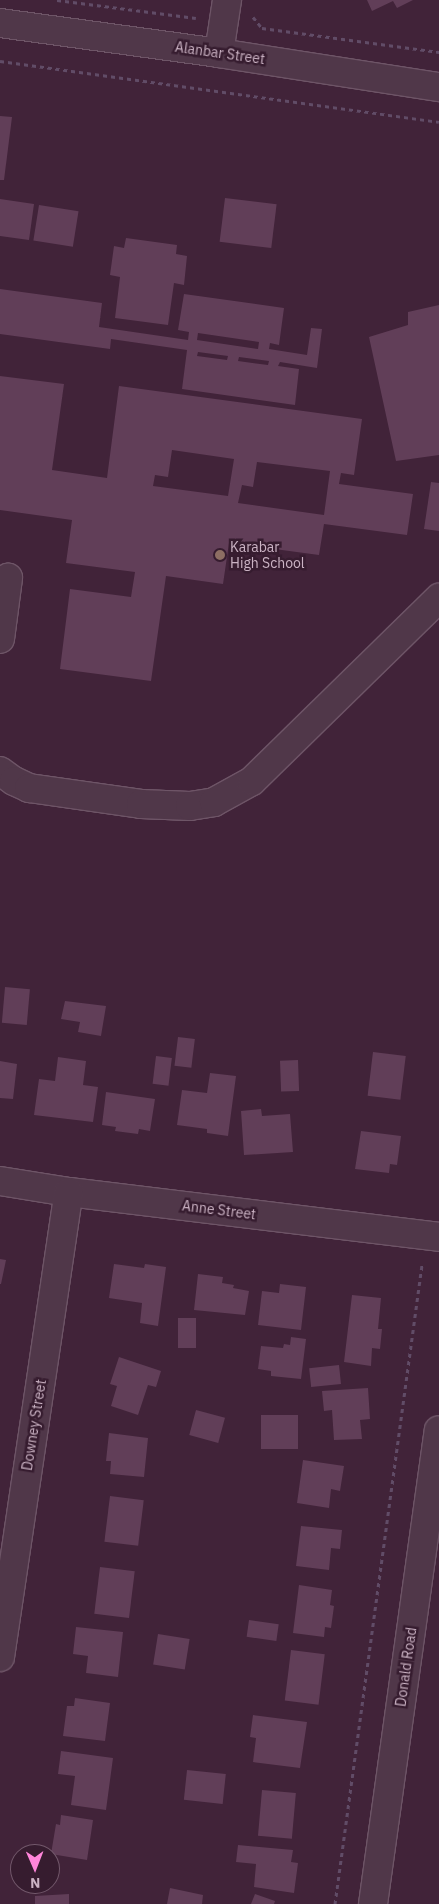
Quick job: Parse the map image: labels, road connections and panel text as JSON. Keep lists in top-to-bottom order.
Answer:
{
  "streets": {
    "street": [
      "Alanbar Street",
      "Anne Street",
      "Downey Street",
      "Donald Road"
    ]
  },
  "crossings": [
    ["Anne Street", "Downey Street"]
  ],
  "places": ["Karabar High School"],
  "north": "bottom"
}
